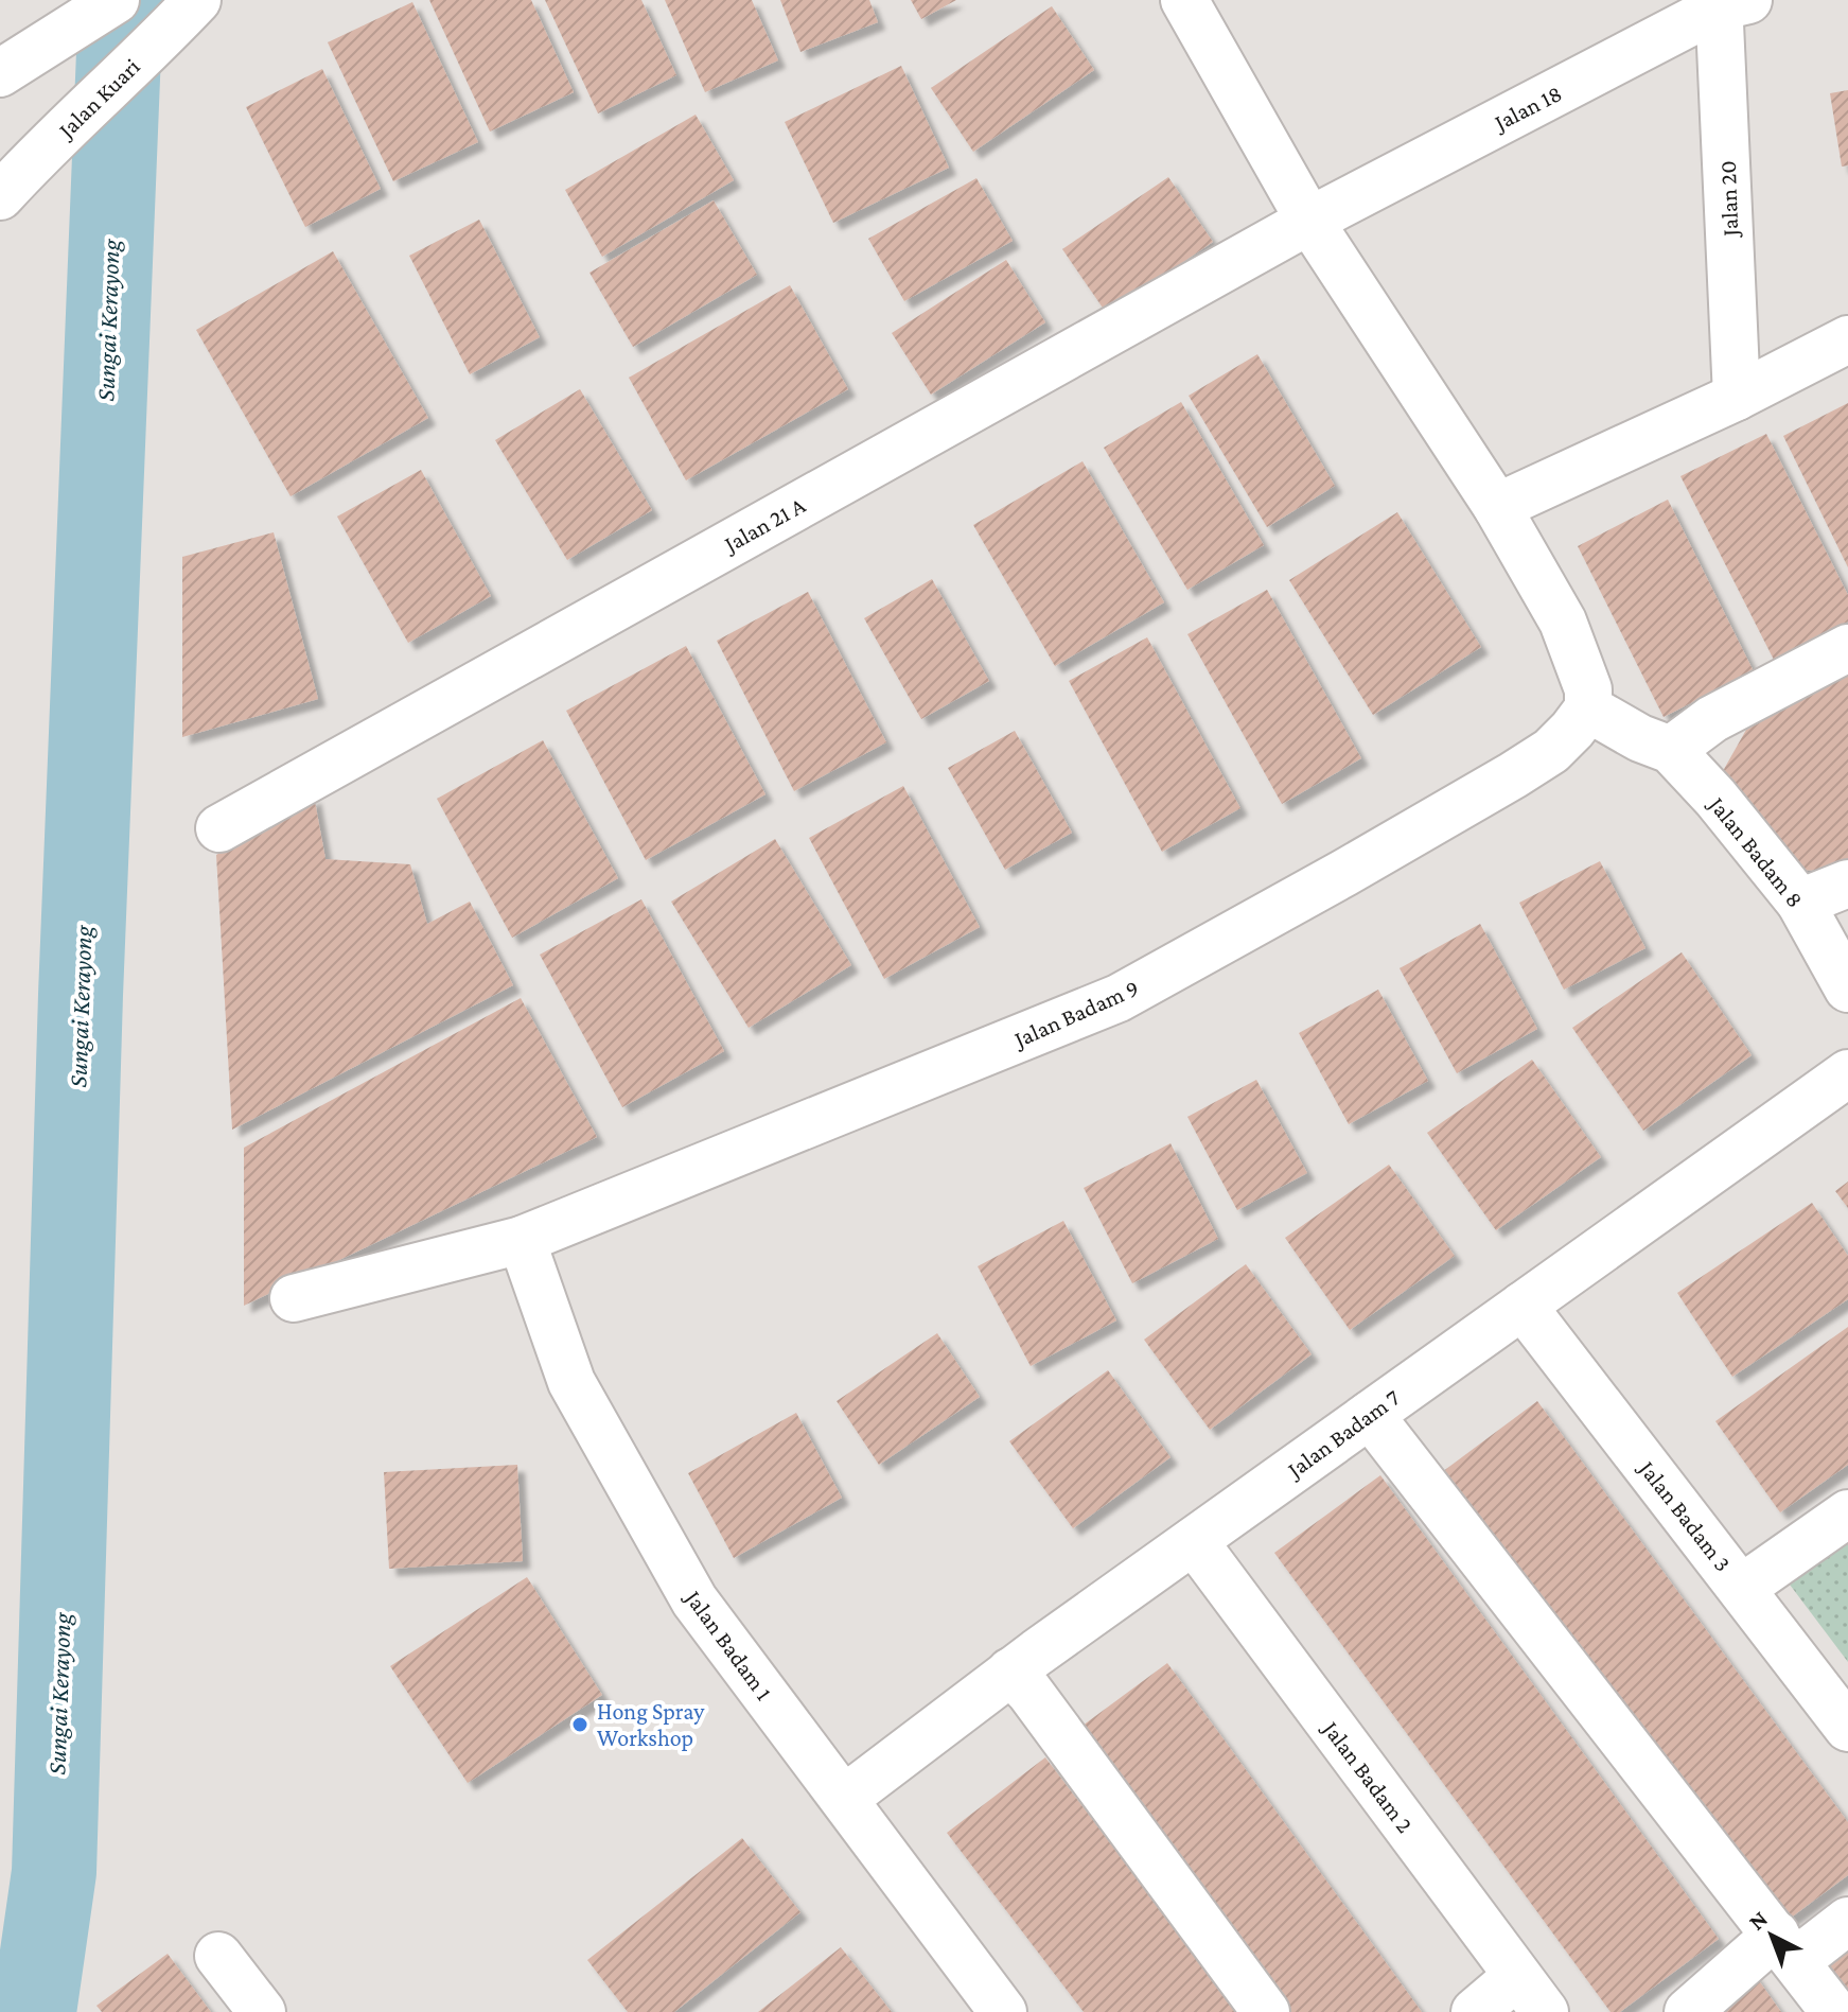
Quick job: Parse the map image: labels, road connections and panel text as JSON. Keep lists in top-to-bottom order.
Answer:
{
  "streets": {
    "street": [
      "Jalan Kuari",
      "Jalan 18",
      "Jalan 20",
      "Jalan 21 A",
      "Jalan Badam 8",
      "Jalan Badam 9",
      "Jalan Badam 7",
      "Jalan Badam 3",
      "Jalan Badam 1",
      "Jalan Badam 2"
    ]
  },
  "crossings": [
    ["Jalan 18", "Jalan 20"],
    ["Jalan 18", "Jalan 21 A"],
    ["Jalan Badam 8", "Jalan Badam 9"],
    ["Jalan Badam 9", "Jalan Badam 1"],
    ["Jalan Badam 7", "Jalan Badam 3"],
    ["Jalan Badam 7", "Jalan Badam 1"],
    ["Jalan Badam 7", "Jalan Badam 2"]
  ],
  "water": ["Sungai Kerayong"],
  "places": ["Hong Spray Workshop"],
  "north": "top left"
}
